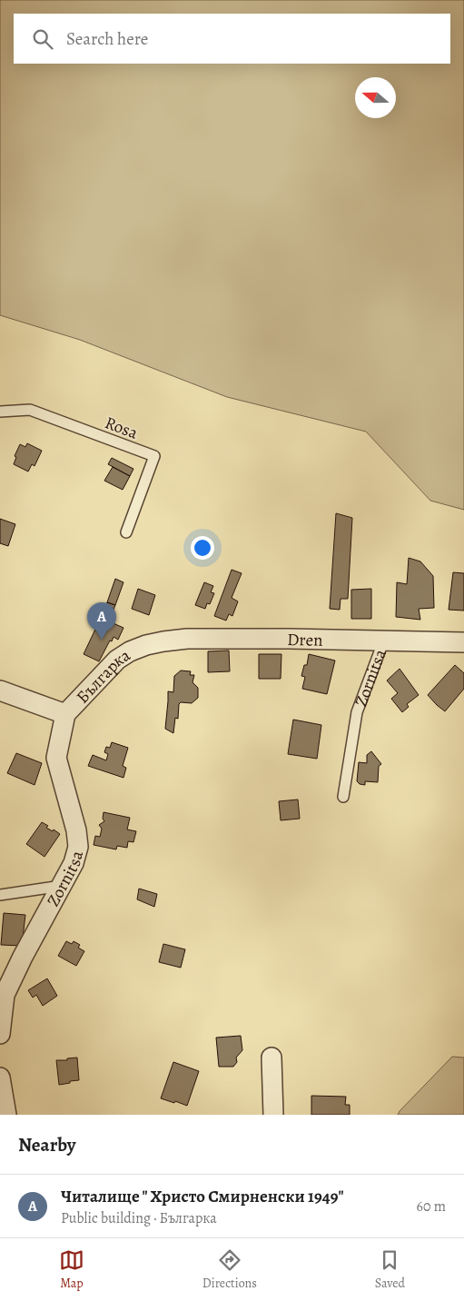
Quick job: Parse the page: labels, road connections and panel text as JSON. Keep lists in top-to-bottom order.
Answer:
{
  "streets": {
    "street": ["Dren", "Българка", "Zornitsa"],
    "lane": ["Rosa"]
  },
  "crossings": [
    ["Dren", "Българка"],
    ["Dren", "Zornitsa"],
    ["Българка", "Zornitsa"]
  ],
  "north": "left",
  "page": {
    "search": "Search here",
    "pins": "A",
    "heading": "Nearby",
    "list": [
      {
        "mark": "A",
        "name": "Читалище \" Христо Смирненски 1949\"",
        "note": "Public building · Българка",
        "value": "60 m"
      }
    ],
    "nav": ["Map", "Directions", "Saved"]
  }
}
